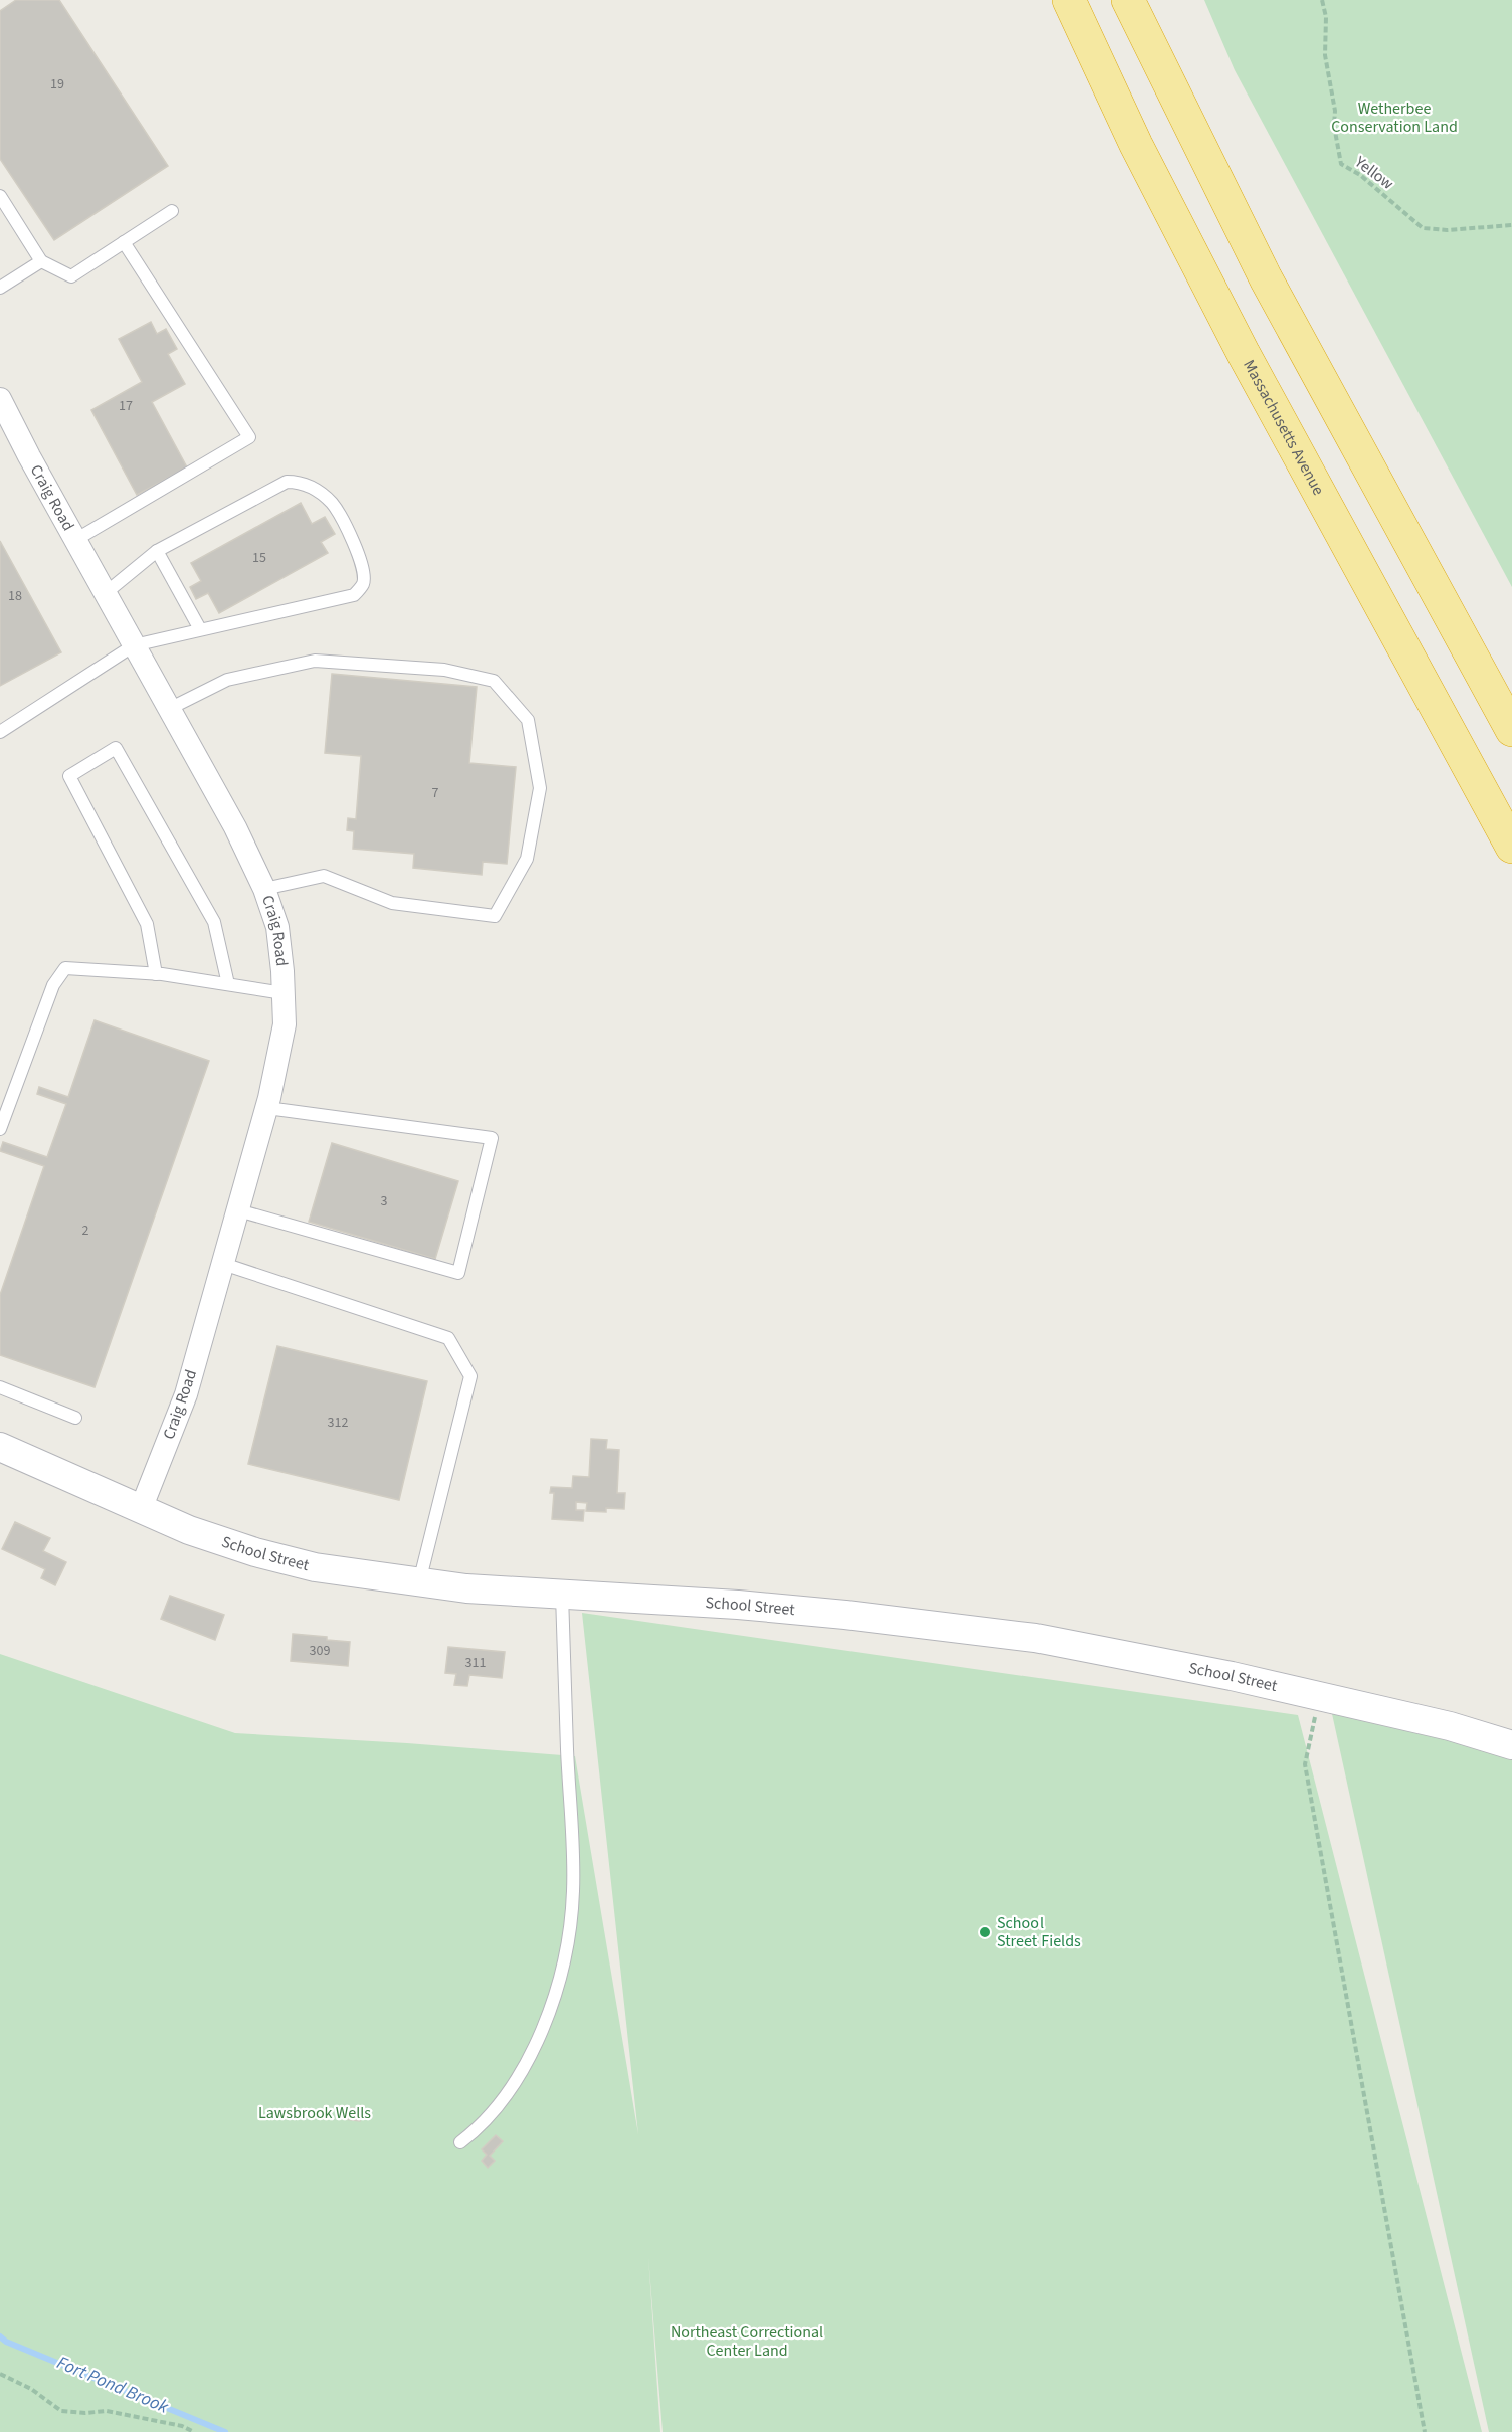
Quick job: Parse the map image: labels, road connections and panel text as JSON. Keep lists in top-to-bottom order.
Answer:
{
  "streets": {
    "highway": ["Massachusetts Avenue"],
    "street": ["Craig Road", "School Street"],
    "path": ["Yellow"]
  },
  "crossings": [
    ["Craig Road", "School Street"]
  ],
  "water": ["Fort Pond Brook"],
  "parks": ["Wetherbee Conservation Land", "Lawsbrook Wells", "Northeast Correctional Center Land"],
  "places": ["School Street Fields"],
  "house_numbers": [
    "19",
    "17",
    "15",
    "18",
    "7",
    "3",
    "2",
    "312",
    "309",
    "311"
  ]
}
